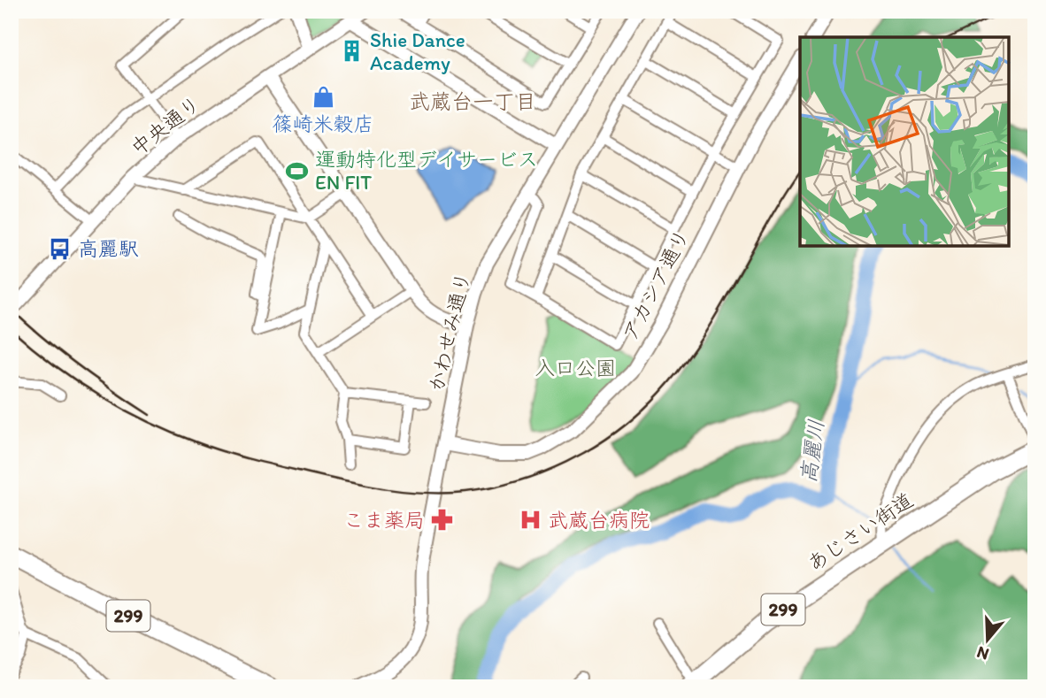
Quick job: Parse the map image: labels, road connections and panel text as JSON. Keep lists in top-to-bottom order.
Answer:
{
  "streets": {
    "highway": ["あじさい街道", "299"],
    "street": ["中央通り", "アカシア通り", "かわせみ通り"]
  },
  "crossings": [
    ["アカシア通り", "かわせみ通り"]
  ],
  "districts": ["武蔵台一丁目"],
  "water": ["高麗川"],
  "parks": ["入口公園"],
  "places": {
    "building": ["Shie Dance Academy"],
    "shop": ["篠崎米穀店"],
    "sports": ["運動特化型デイサービス EN FIT"],
    "bus stop": ["高麗駅"],
    "pharmacy": ["こま薬局"],
    "hospital": ["武蔵台病院"]
  },
  "north": "bottom"
}
